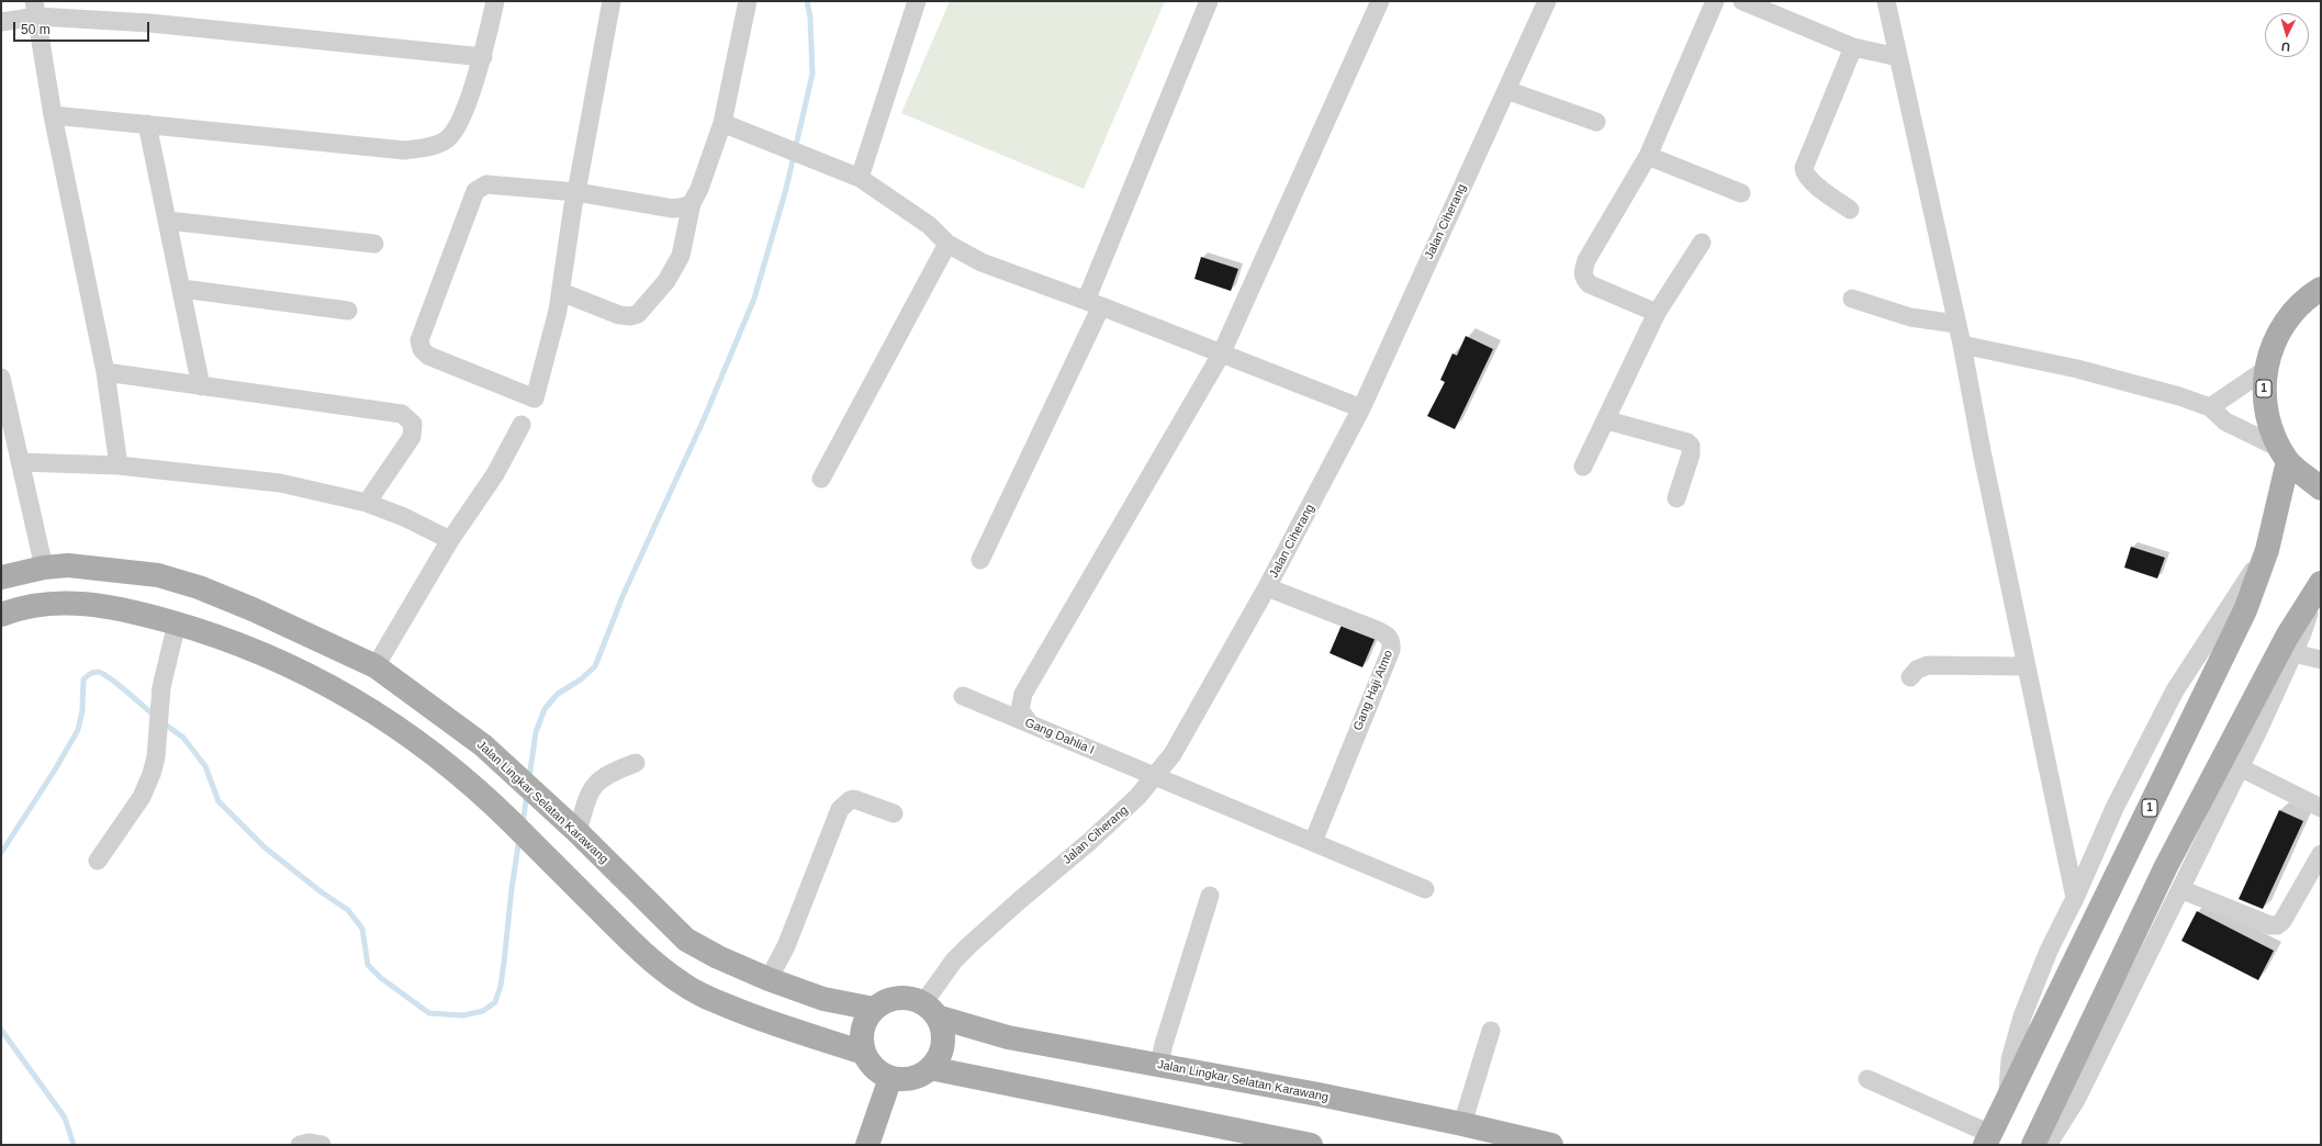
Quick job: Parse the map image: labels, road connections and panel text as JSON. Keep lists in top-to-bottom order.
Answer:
{
  "streets": {
    "main road": ["1", "Jalan Lingkar Selatan Karawang"],
    "street": ["Jalan Ciherang", "Gang Haji Atmo", "Gang Dahlia I"]
  },
  "crossings": [
    ["Jalan Ciherang", "Gang Haji Atmo"],
    ["Jalan Ciherang", "Gang Dahlia I"],
    ["Jalan Ciherang", "Jalan Lingkar Selatan Karawang"],
    ["Gang Haji Atmo", "Gang Dahlia I"]
  ],
  "scale_bar": "50 m",
  "north": "bottom"
}
